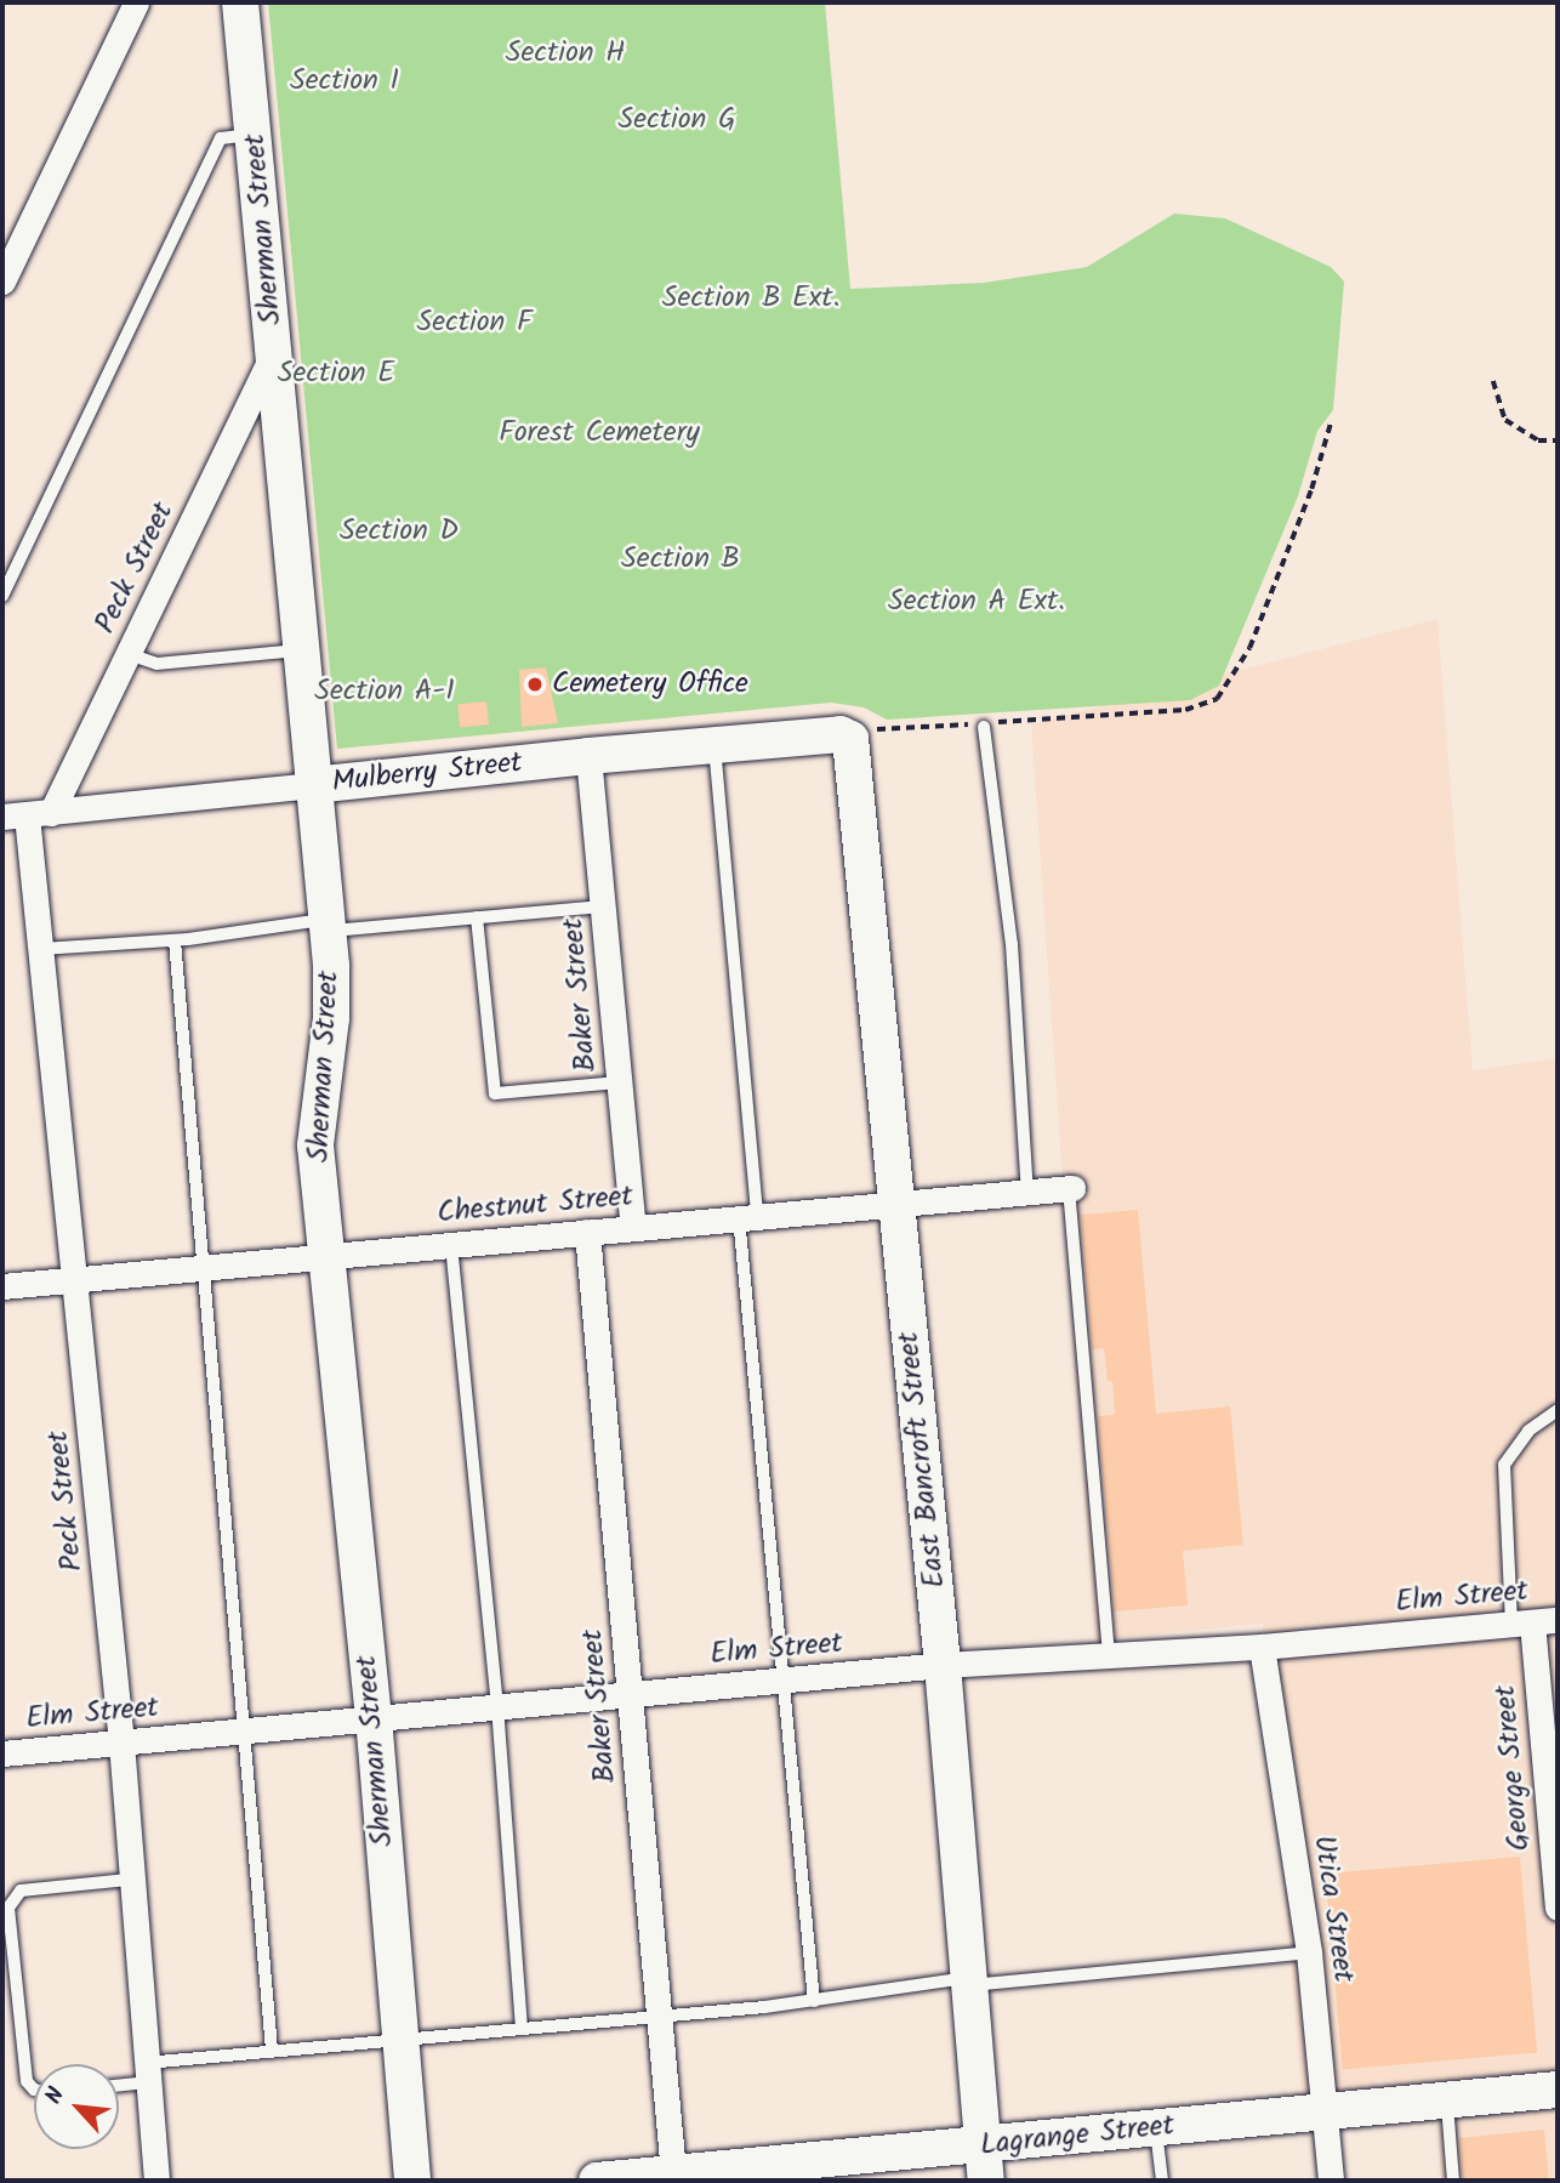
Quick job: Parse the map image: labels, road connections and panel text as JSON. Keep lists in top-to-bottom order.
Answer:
{
  "streets": {
    "street": [
      "Sherman Street",
      "Peck Street",
      "Mulberry Street",
      "Baker Street",
      "Chestnut Street",
      "East Bancroft Street",
      "Elm Street",
      "George Street",
      "Utica Street",
      "Lagrange Street"
    ]
  },
  "crossings": [
    ["Sherman Street", "Peck Street"],
    ["Sherman Street", "Mulberry Street"],
    ["Sherman Street", "Chestnut Street"],
    ["Sherman Street", "Elm Street"],
    ["Peck Street", "Mulberry Street"],
    ["Peck Street", "Chestnut Street"],
    ["Peck Street", "Elm Street"],
    ["Mulberry Street", "Baker Street"],
    ["Mulberry Street", "East Bancroft Street"],
    ["Baker Street", "Chestnut Street"],
    ["Baker Street", "Elm Street"],
    ["Baker Street", "Lagrange Street"],
    ["Chestnut Street", "East Bancroft Street"],
    ["East Bancroft Street", "Elm Street"],
    ["East Bancroft Street", "Lagrange Street"],
    ["Elm Street", "George Street"],
    ["Elm Street", "Utica Street"],
    ["Utica Street", "Lagrange Street"]
  ],
  "parks": [
    "Section H",
    "Section I",
    "Section G",
    "Section B Ext.",
    "Section F",
    "Section E",
    "Forest Cemetery",
    "Section D",
    "Section B",
    "Section A Ext.",
    "Section A-1"
  ],
  "places": ["Cemetery Office"],
  "north": "top left"
}
